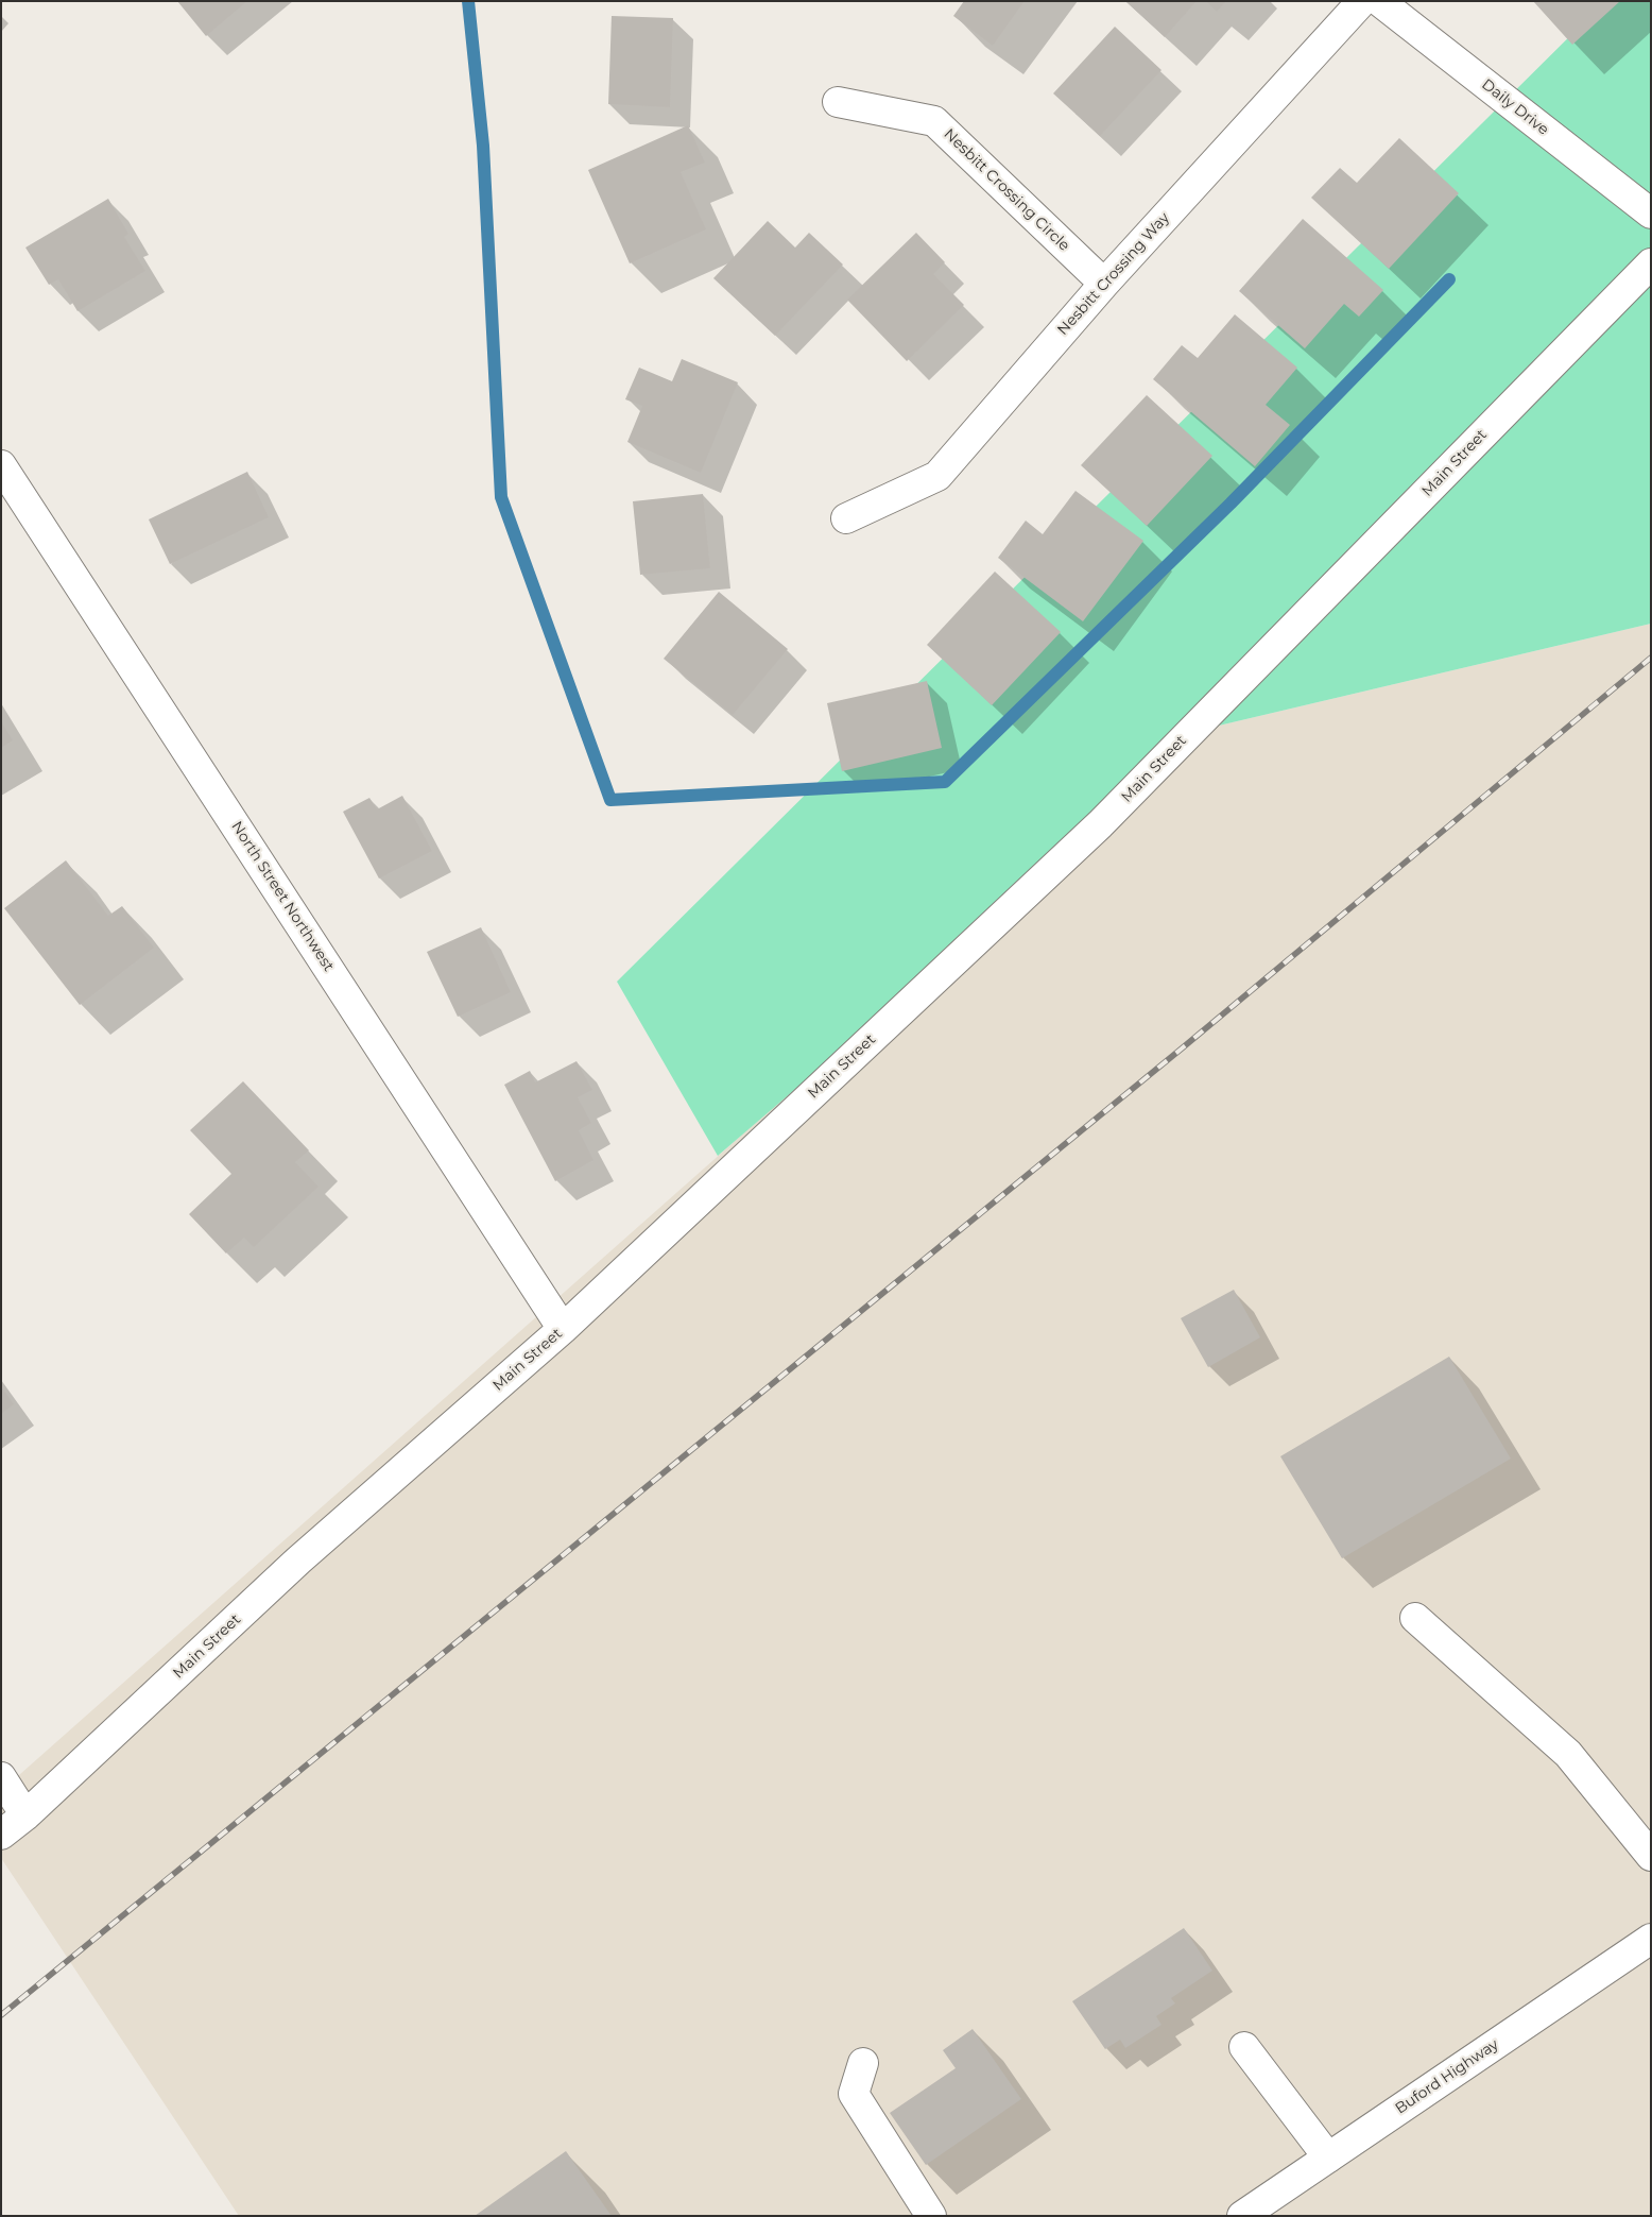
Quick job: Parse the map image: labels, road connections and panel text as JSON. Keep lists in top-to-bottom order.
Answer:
{
  "streets": {
    "street": [
      "Daily Drive",
      "Nesbitt Crossing Circle",
      "Nesbitt Crossing Way",
      "Main Street",
      "North Street Northwest",
      "Buford Highway"
    ]
  },
  "crossings": [
    ["Nesbitt Crossing Circle", "Nesbitt Crossing Way"],
    ["Main Street", "North Street Northwest"]
  ]
}
